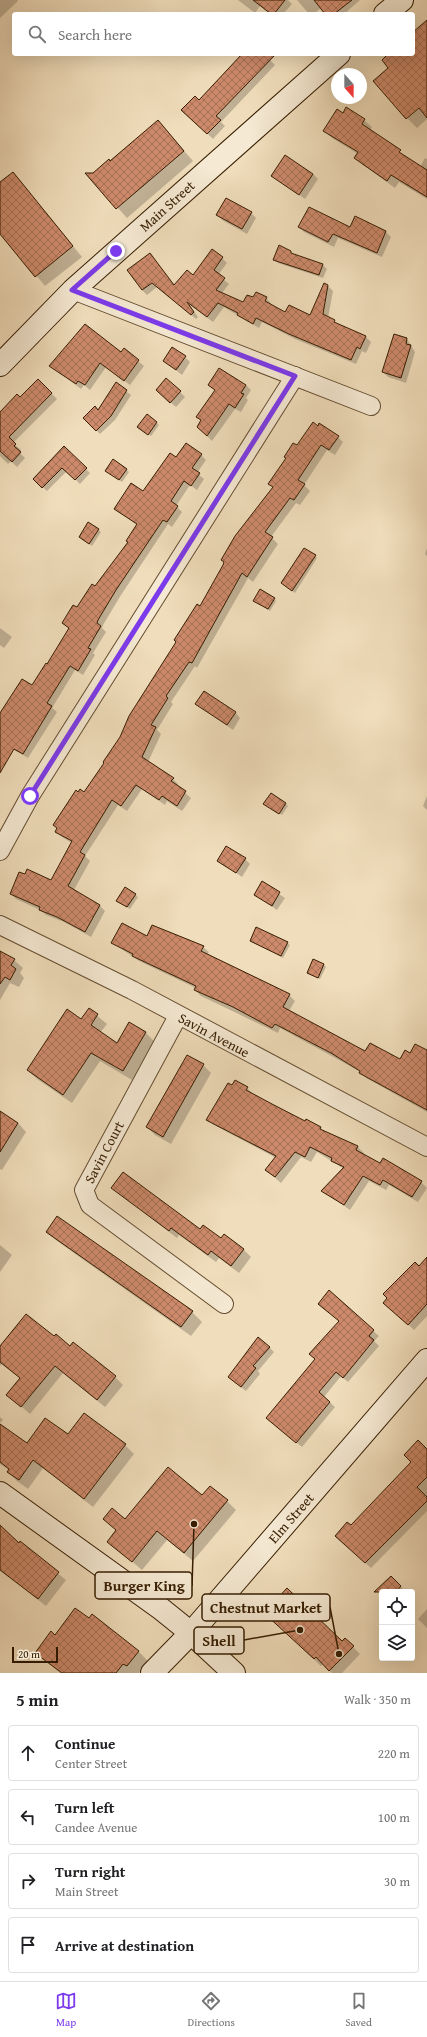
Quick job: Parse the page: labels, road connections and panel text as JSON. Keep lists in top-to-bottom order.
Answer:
{
  "streets": {
    "main road": ["Main Street", "Elm Street"],
    "street": ["Savin Avenue", "Savin Court"]
  },
  "crossings": [
    ["Savin Avenue", "Savin Court"]
  ],
  "places": ["Burger King", "Shell", "Chestnut Market"],
  "scale_bar": "20 m",
  "north": "bottom",
  "page": {
    "search": "Search here",
    "scale": "20 m",
    "heading": ["5 min", "Walk · 350 m"],
    "list": [
      ["Continue", "Center Street", "220 m"],
      ["Turn left", "Candee Avenue", "100 m"],
      ["Turn right", "Main Street", "30 m"],
      "Arrive at destination"
    ],
    "nav": ["Map", "Directions", "Saved"]
  }
}
